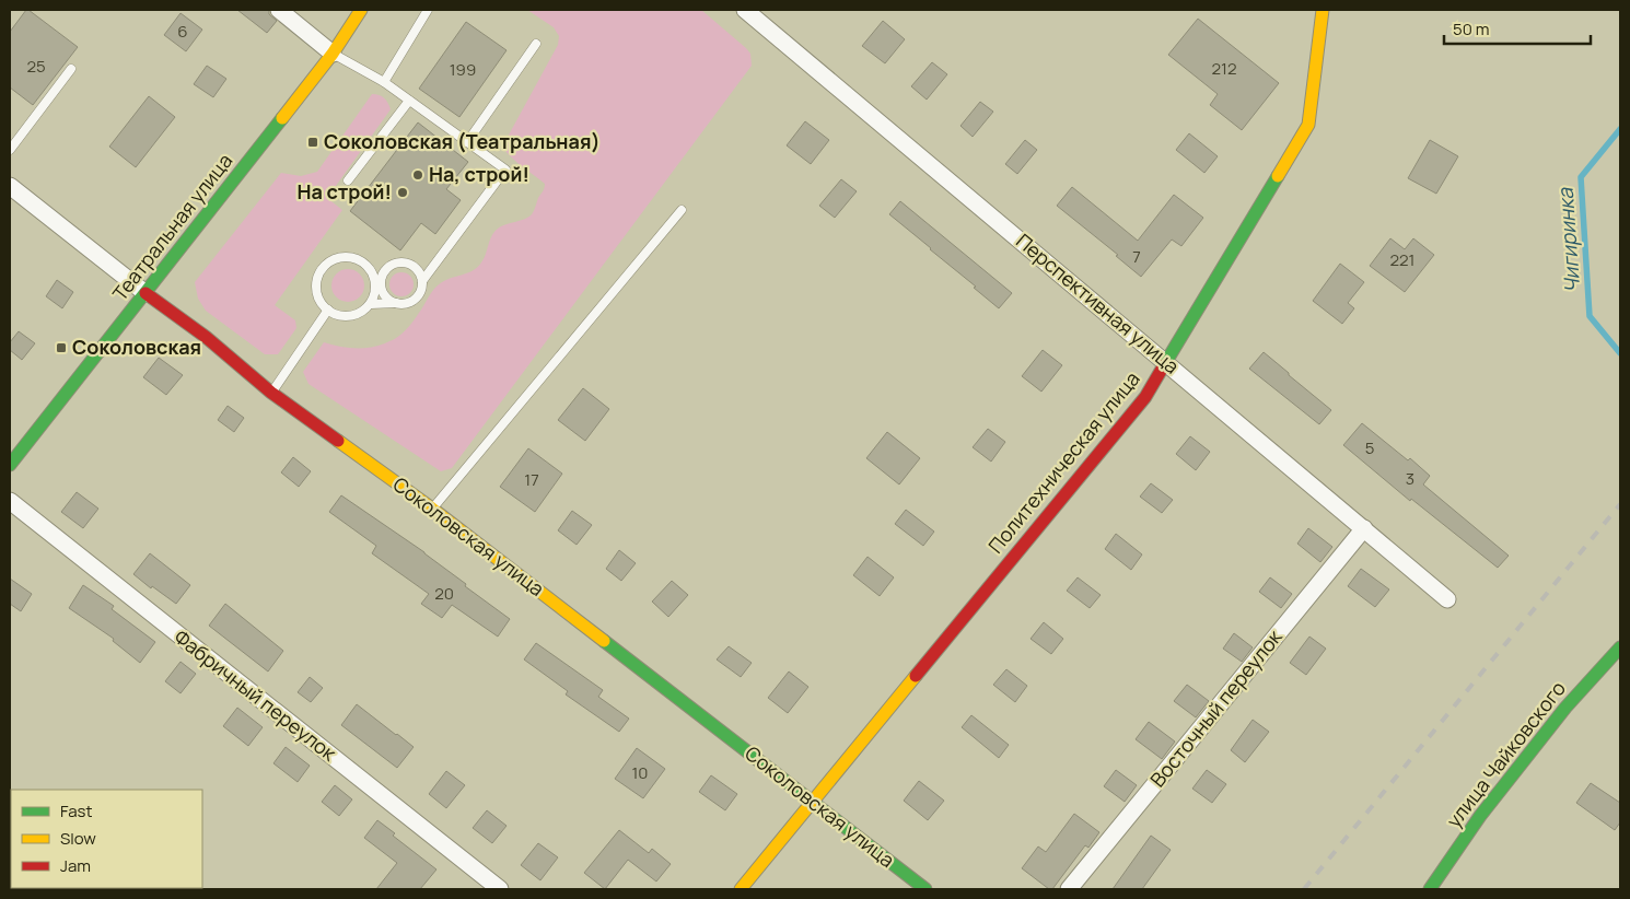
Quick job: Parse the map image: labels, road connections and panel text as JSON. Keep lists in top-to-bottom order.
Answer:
{
  "streets": {
    "street": [
      "Театральная улица",
      "Перспективная улица",
      "Политехническая улица",
      "Соколовская улица",
      "Фабричный переулок",
      "Восточный переулок",
      "улица Чайковского"
    ]
  },
  "crossings": [
    ["Театральная улица", "Соколовская улица"],
    ["Перспективная улица", "Политехническая улица"],
    ["Перспективная улица", "Восточный переулок"],
    ["Политехническая улица", "Соколовская улица"]
  ],
  "water": ["Чигиринка"],
  "places": {
    "transit": ["Соколовская (Театральная)", "Соколовская"],
    "other": ["На, строй!", "На строй!"]
  },
  "house_numbers": [
    "6",
    "25",
    "212",
    "199",
    "7",
    "221",
    "5",
    "3",
    "17",
    "20",
    "10"
  ],
  "legend": ["Fast", "Slow", "Jam"],
  "scale_bar": "50 m"
}
